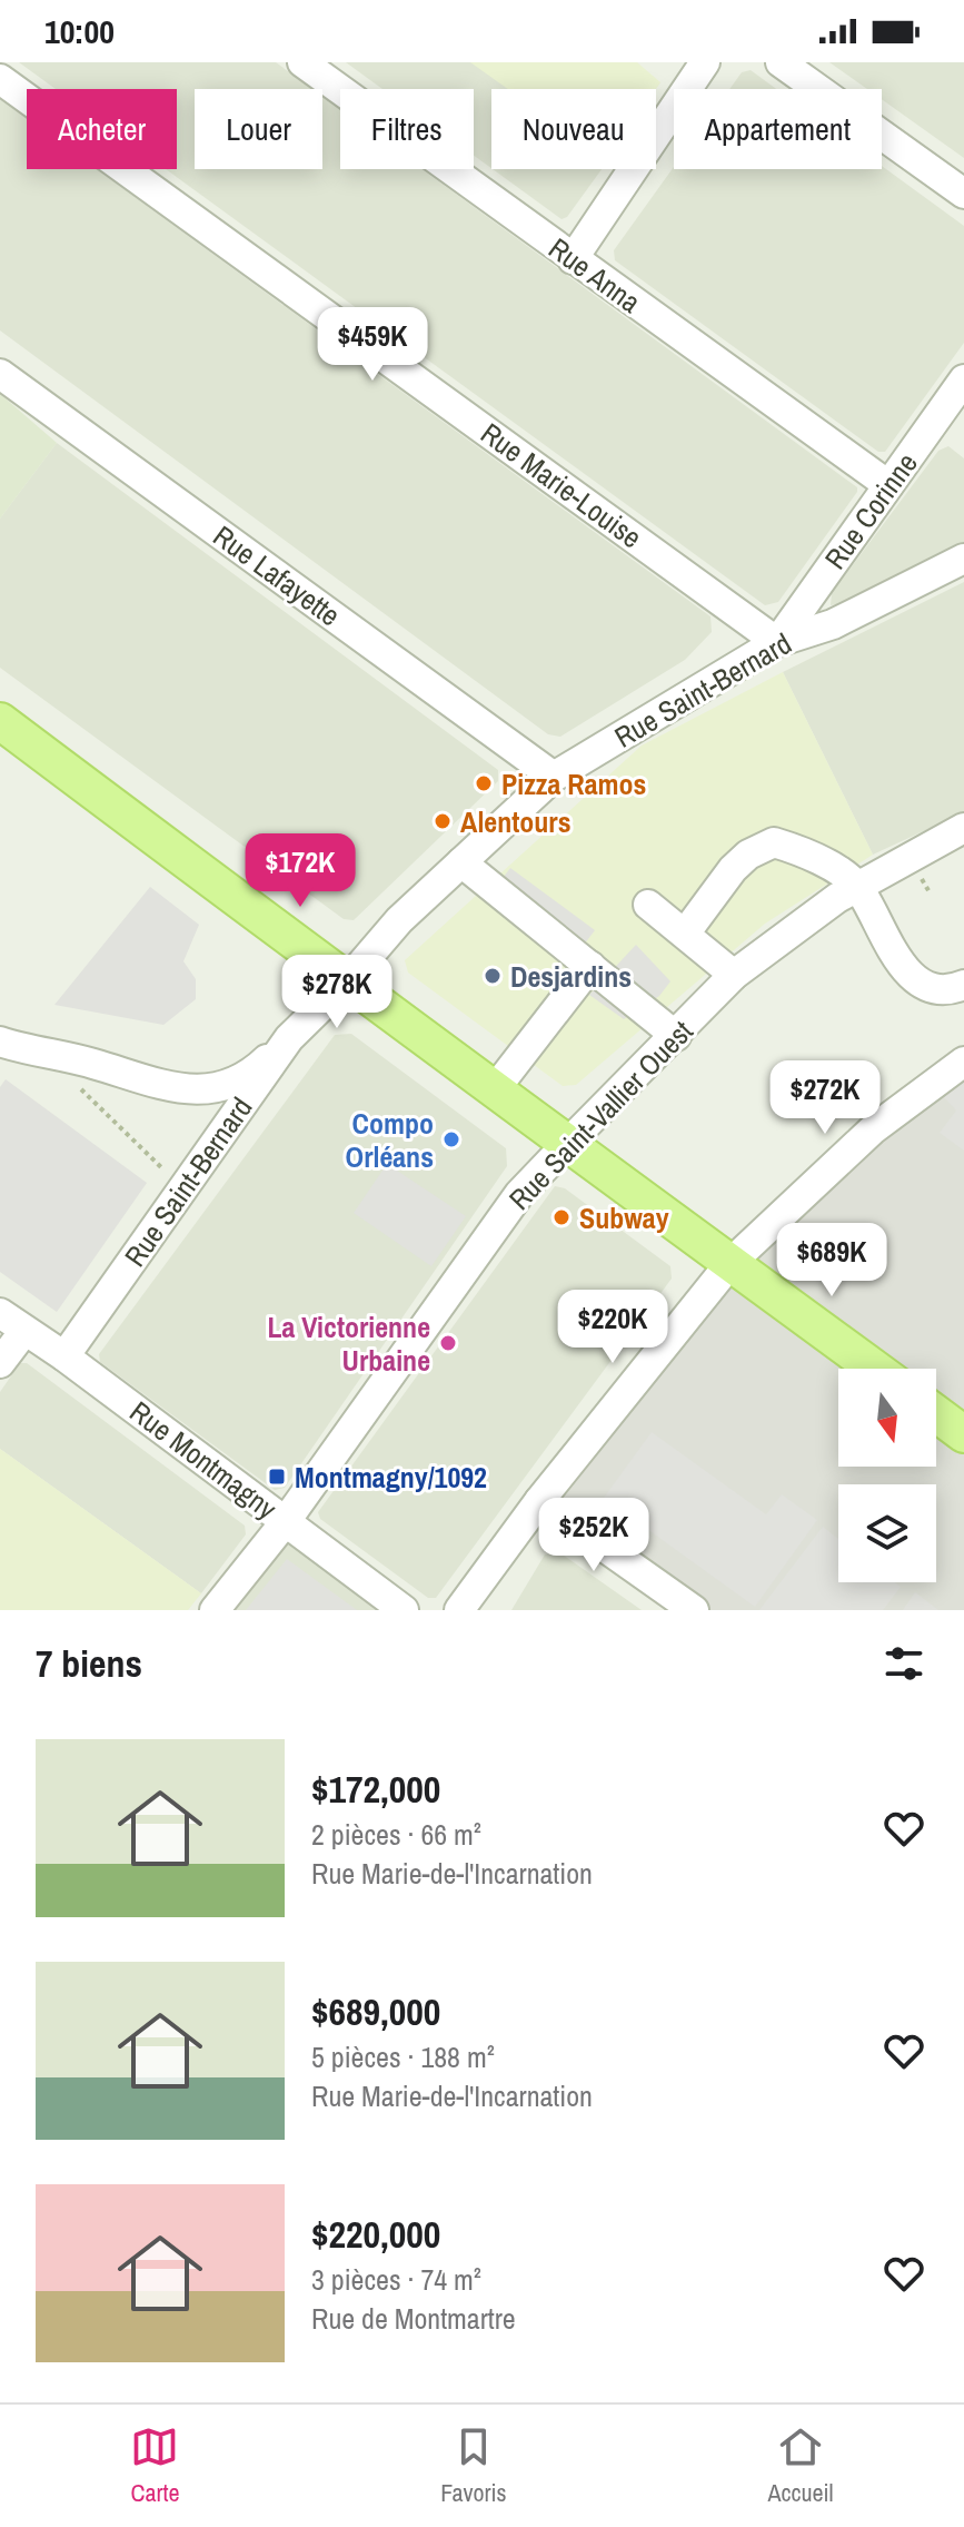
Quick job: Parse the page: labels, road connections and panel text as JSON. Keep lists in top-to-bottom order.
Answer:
{
  "streets": {
    "street": [
      "Rue Anna",
      "Rue Marie-Louise",
      "Rue Corinne",
      "Rue Lafayette",
      "Rue Saint-Bernard",
      "Rue Saint-Vallier Ouest",
      "Rue Montmagny"
    ]
  },
  "crossings": [
    ["Rue Anna", "Rue Corinne"],
    ["Rue Marie-Louise", "Rue Corinne"],
    ["Rue Marie-Louise", "Rue Saint-Bernard"],
    ["Rue Corinne", "Rue Saint-Bernard"],
    ["Rue Lafayette", "Rue Saint-Bernard"],
    ["Rue Saint-Bernard", "Rue Montmagny"],
    ["Rue Saint-Vallier Ouest", "Rue Montmagny"]
  ],
  "places": {
    "other": [
      "Pizza Ramos",
      "Alentours",
      "Desjardins",
      "Compo Orléans",
      "Subway",
      "La Victorienne Urbaine"
    ],
    "transit": ["Montmagny/1092"]
  },
  "north": "bottom",
  "page": {
    "status": "10:00",
    "chip": [
      "Acheter",
      "Louer",
      "Filtres",
      "Nouveau",
      "Appartement"
    ],
    "price": [
      "$459K",
      "$172K",
      "$278K",
      "$272K",
      "$689K",
      "$220K",
      "$252K"
    ],
    "heading": "7 biens",
    "list": [
      {
        "name": "$172,000",
        "note": "2 pièces · 66 m² · Rue Marie-de-l'Incarnation"
      },
      {
        "name": "$689,000",
        "note": "5 pièces · 188 m² · Rue Marie-de-l'Incarnation"
      },
      {
        "name": "$220,000",
        "note": "3 pièces · 74 m² · Rue de Montmartre"
      }
    ],
    "tabs": ["Carte", "Favoris", "Accueil"]
  }
}
